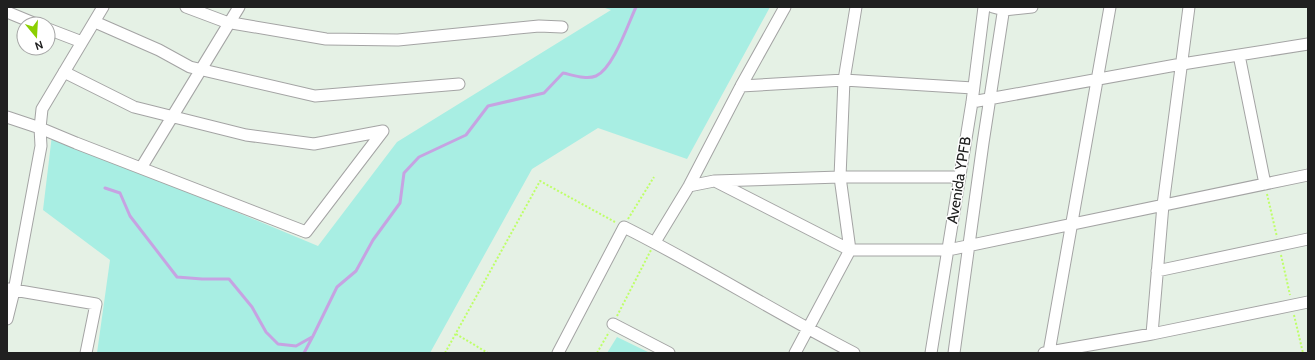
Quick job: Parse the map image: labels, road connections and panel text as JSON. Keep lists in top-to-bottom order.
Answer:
{
  "streets": {
    "street": ["Avenida YPFB"]
  },
  "north": "bottom"
}
